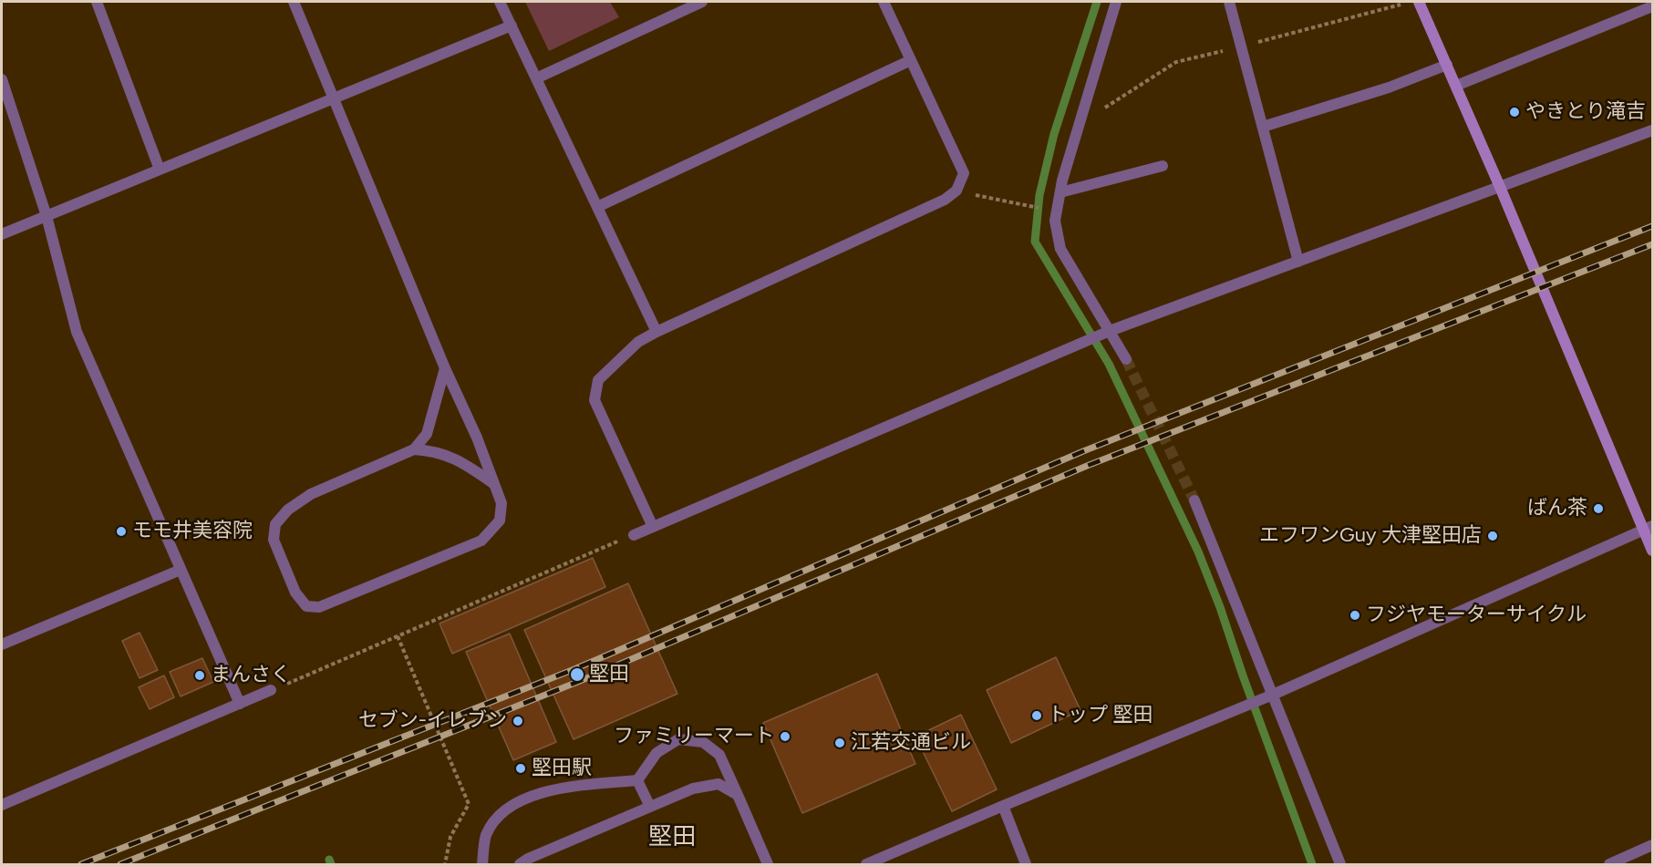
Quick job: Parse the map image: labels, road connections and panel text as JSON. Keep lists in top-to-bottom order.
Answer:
{
  "districts": ["堅田"],
  "places": [
    "やきとり滝吉",
    "ばん茶",
    "モモ井美容院",
    "エフワンGuy 大津堅田店",
    "フジヤモーターサイクル",
    "堅田",
    "まんさく",
    "トップ 堅田",
    "セブン-イレブン",
    "ファミリーマート",
    "江若交通ビル",
    "堅田駅"
  ]
}
